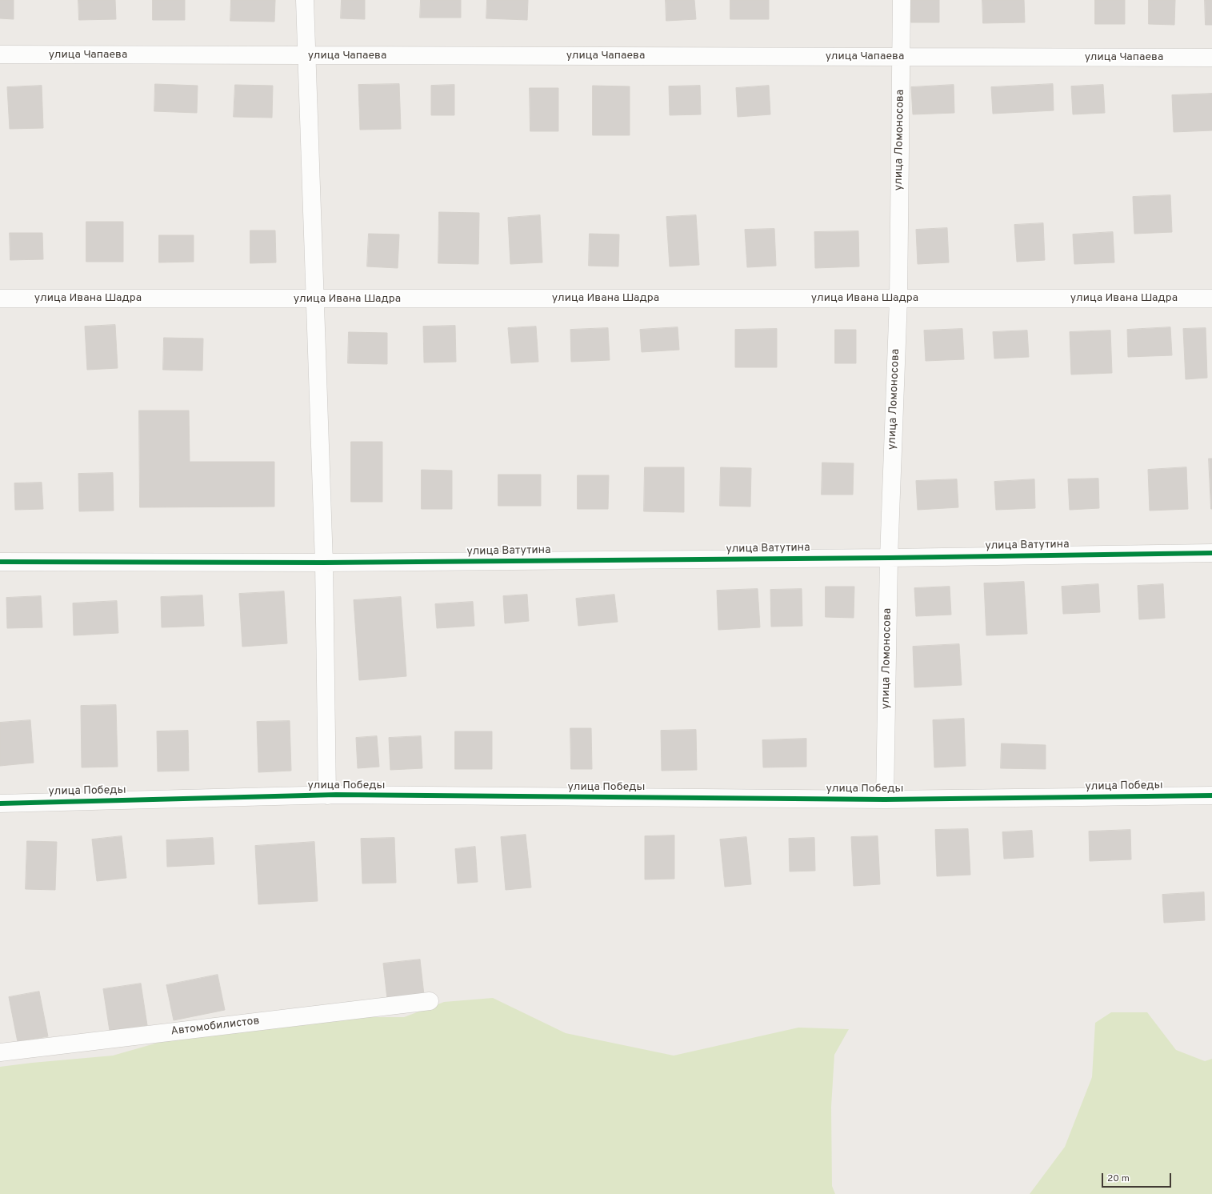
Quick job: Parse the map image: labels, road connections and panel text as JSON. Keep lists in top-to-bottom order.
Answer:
{
  "streets": {
    "street": [
      "улица Чапаева",
      "улица Ломоносова",
      "улица Ивана Шадра",
      "улица Ватутина",
      "улица Победы",
      "Автомобилистов"
    ]
  },
  "crossings": [
    ["улица Чапаева", "улица Ломоносова"],
    ["улица Ломоносова", "улица Ивана Шадра"],
    ["улица Ломоносова", "улица Ватутина"],
    ["улица Ломоносова", "улица Победы"]
  ],
  "scale_bar": "20 m"
}
